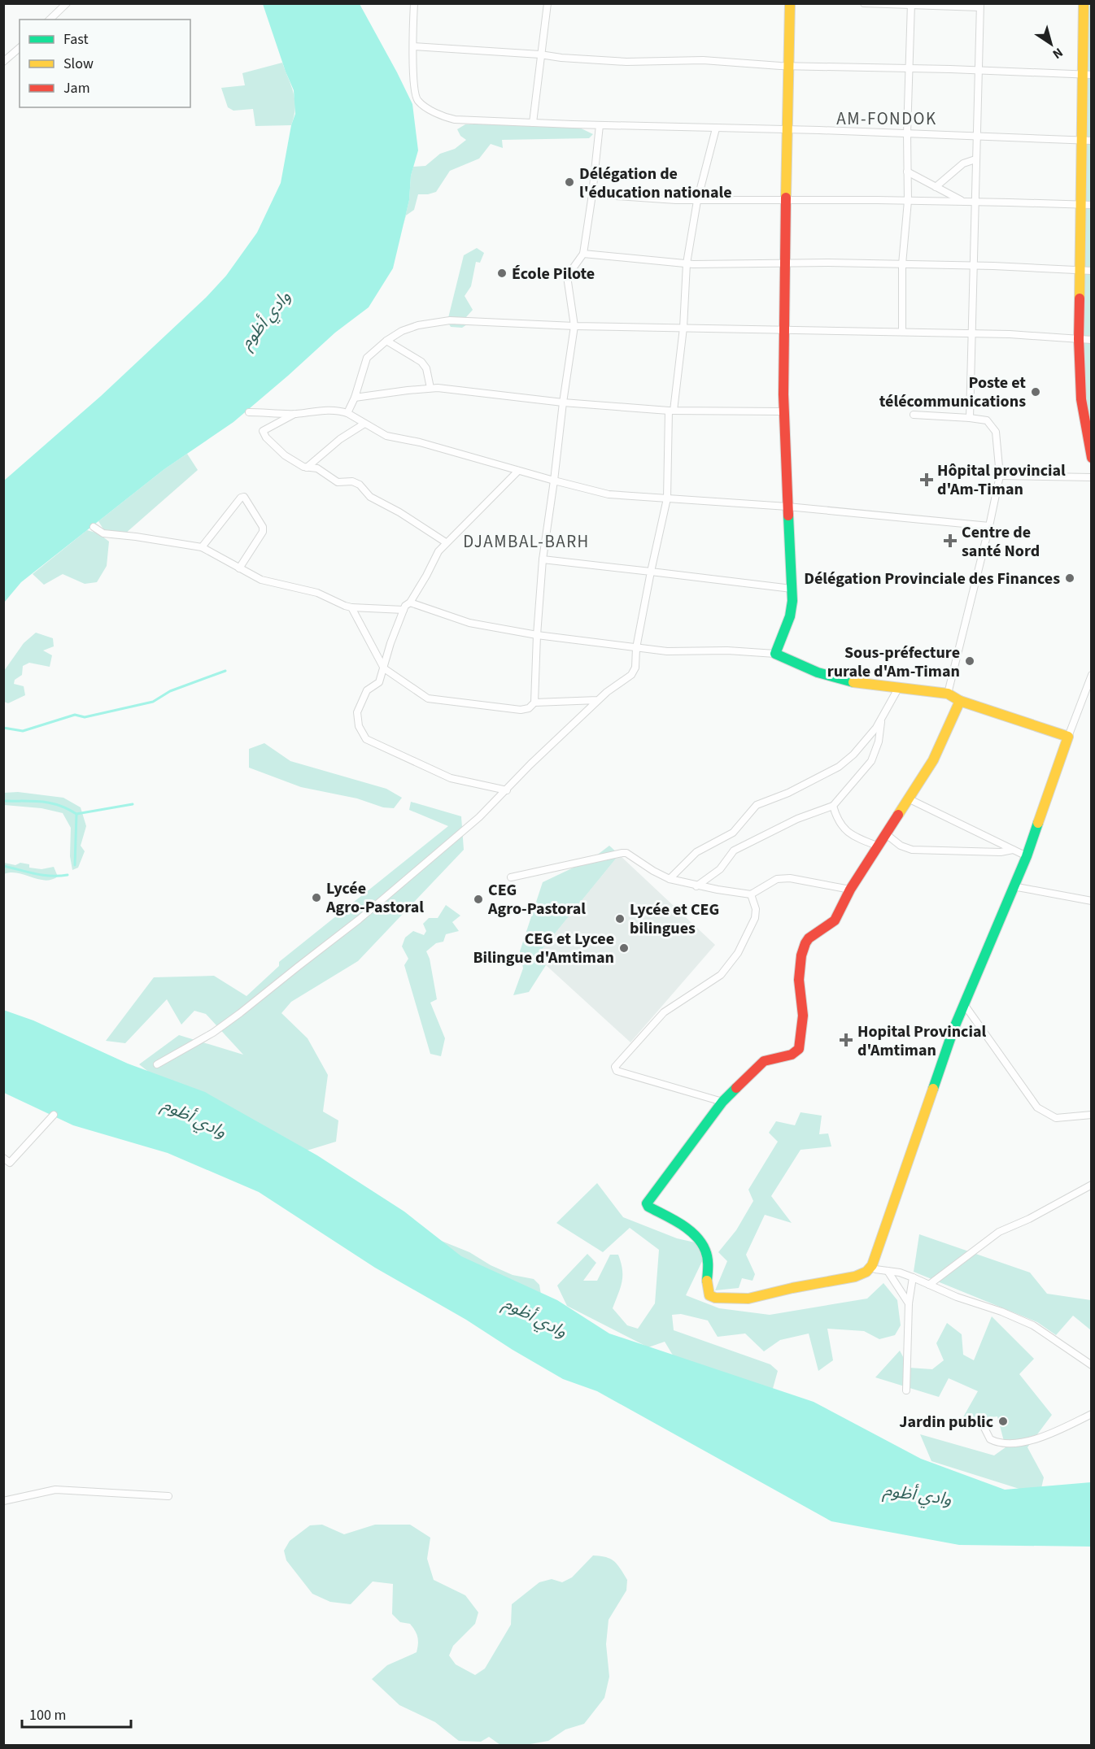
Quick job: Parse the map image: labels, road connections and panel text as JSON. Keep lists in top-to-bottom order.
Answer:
{
  "districts": ["AM-FONDOK", "DJAMBAL-BARH"],
  "water": ["وادي أظوم"],
  "places": {
    "other": [
      "Délégation de l'éducation nationale",
      "École Pilote",
      "Poste et télécommunications",
      "Délégation Provinciale des Finances",
      "Sous-préfecture rurale d'Am-Timan",
      "Lycée Agro-Pastoral",
      "CEG Agro-Pastoral",
      "Lycée et CEG bilingues",
      "CEG et Lycee Bilingue d'Amtiman",
      "Jardin public"
    ],
    "health": ["Hôpital provincial d'Am-Timan", "Centre de santé Nord", "Hopital Provincial d'Amtiman"]
  },
  "legend": ["Fast", "Slow", "Jam"],
  "scale_bar": "100 m",
  "north": "bottom right"
}
